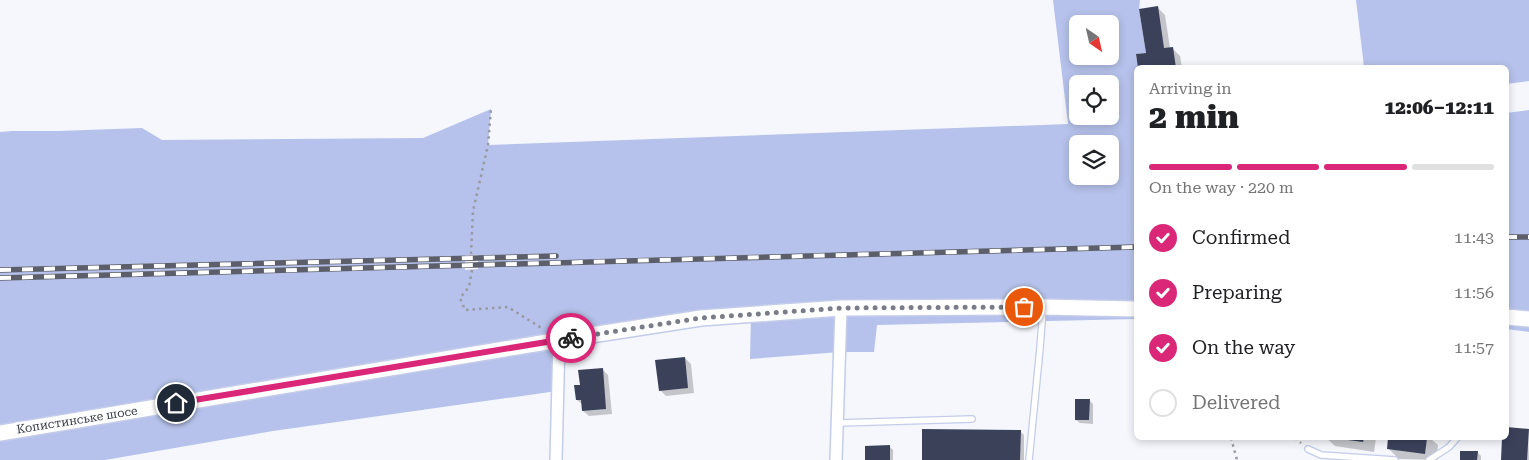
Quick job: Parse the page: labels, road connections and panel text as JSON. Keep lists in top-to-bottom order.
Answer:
{
  "streets": {
    "street": ["Копистинське шосе"]
  },
  "north": "bottom right",
  "page": {
    "heading": ["2 min", "Arriving in", "12:06–12:11"],
    "bar": "On the way · 220 m",
    "list": [
      ["Confirmed", "11:43"],
      ["Preparing", "11:56"],
      ["On the way", "11:57"],
      "Delivered"
    ]
  }
}
